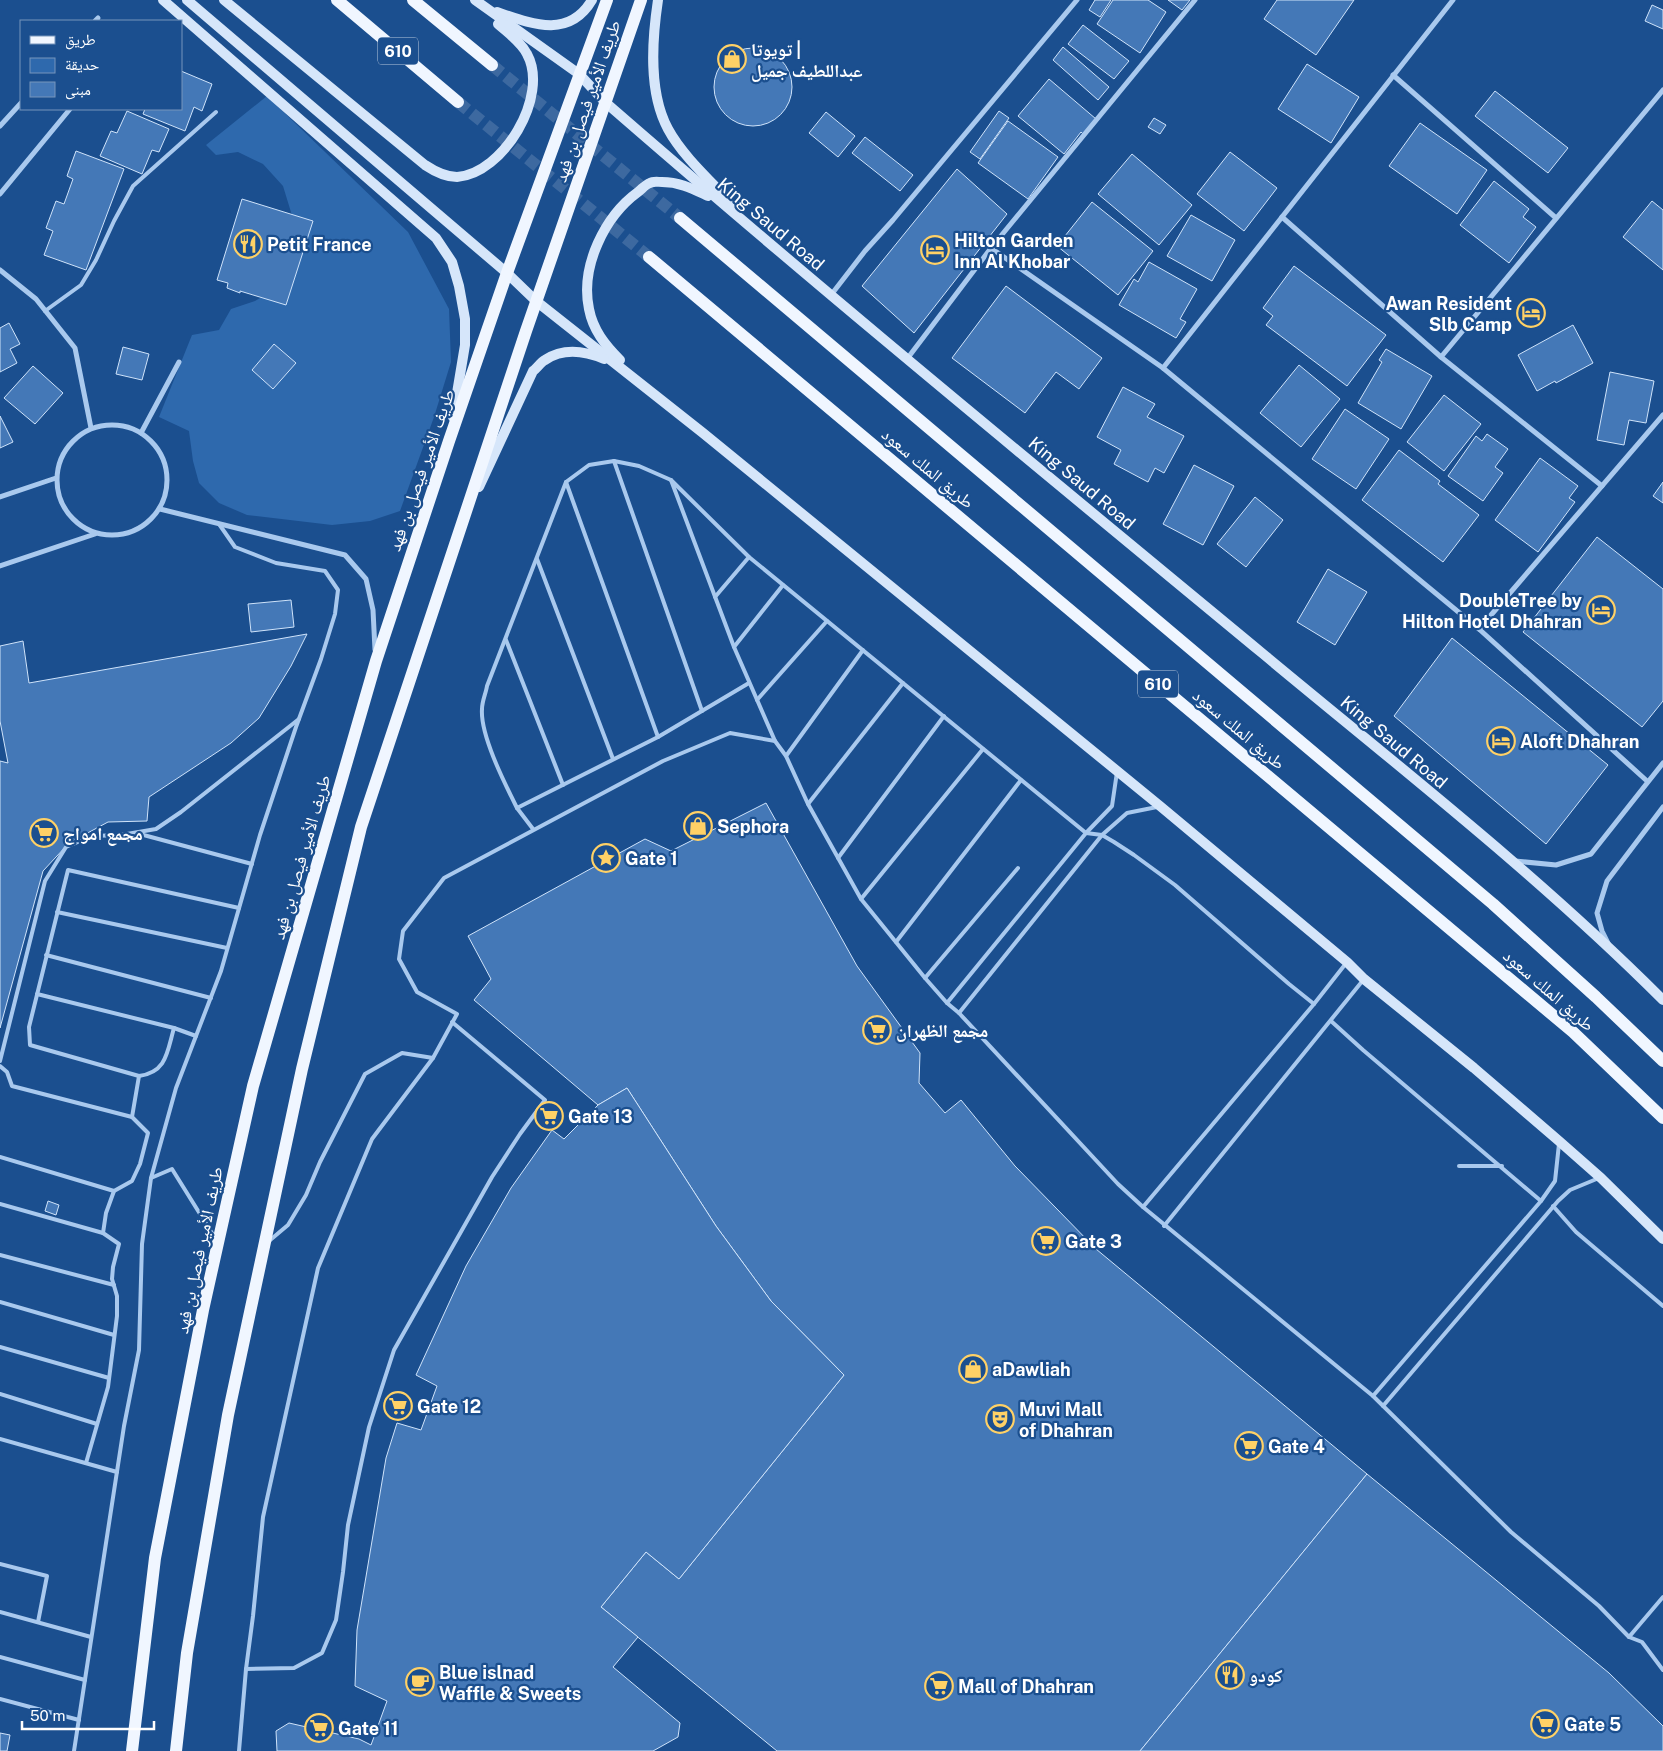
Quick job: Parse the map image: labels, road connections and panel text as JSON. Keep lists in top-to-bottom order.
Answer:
{
  "streets": {
    "main road": [
      "610",
      "طريف الأمير فيصل بن فهد",
      "King Saud Road",
      "طريق الملك سعود"
    ]
  },
  "crossings": [
    ["طريف الأمير فيصل بن فهد", "King Saud Road"]
  ],
  "places": {
    "shop": ["تويوتا | عبداللطيف جميل", "Sephora", "aDawliah"],
    "restaurant": ["Petit France", "كودو"],
    "hotel": [
      "Hilton Garden Inn Al Khobar",
      "Awan Resident Slb Camp",
      "DoubleTree by Hilton Hotel Dhahran",
      "Aloft Dhahran"
    ],
    "supermarket": [
      "مجمع امواج",
      "مجمع الظهران",
      "Gate 13",
      "Gate 3",
      "Gate 12",
      "Gate 4",
      "Mall of Dhahran",
      "Gate 5",
      "Gate 11"
    ],
    "place": ["Gate 1"],
    "theatre": ["Muvi Mall of Dhahran"],
    "cafe": ["Blue islnad Waffle & Sweets"]
  },
  "legend": ["طريق", "حديقة", "مبنى"],
  "scale_bar": "50 m"
}
